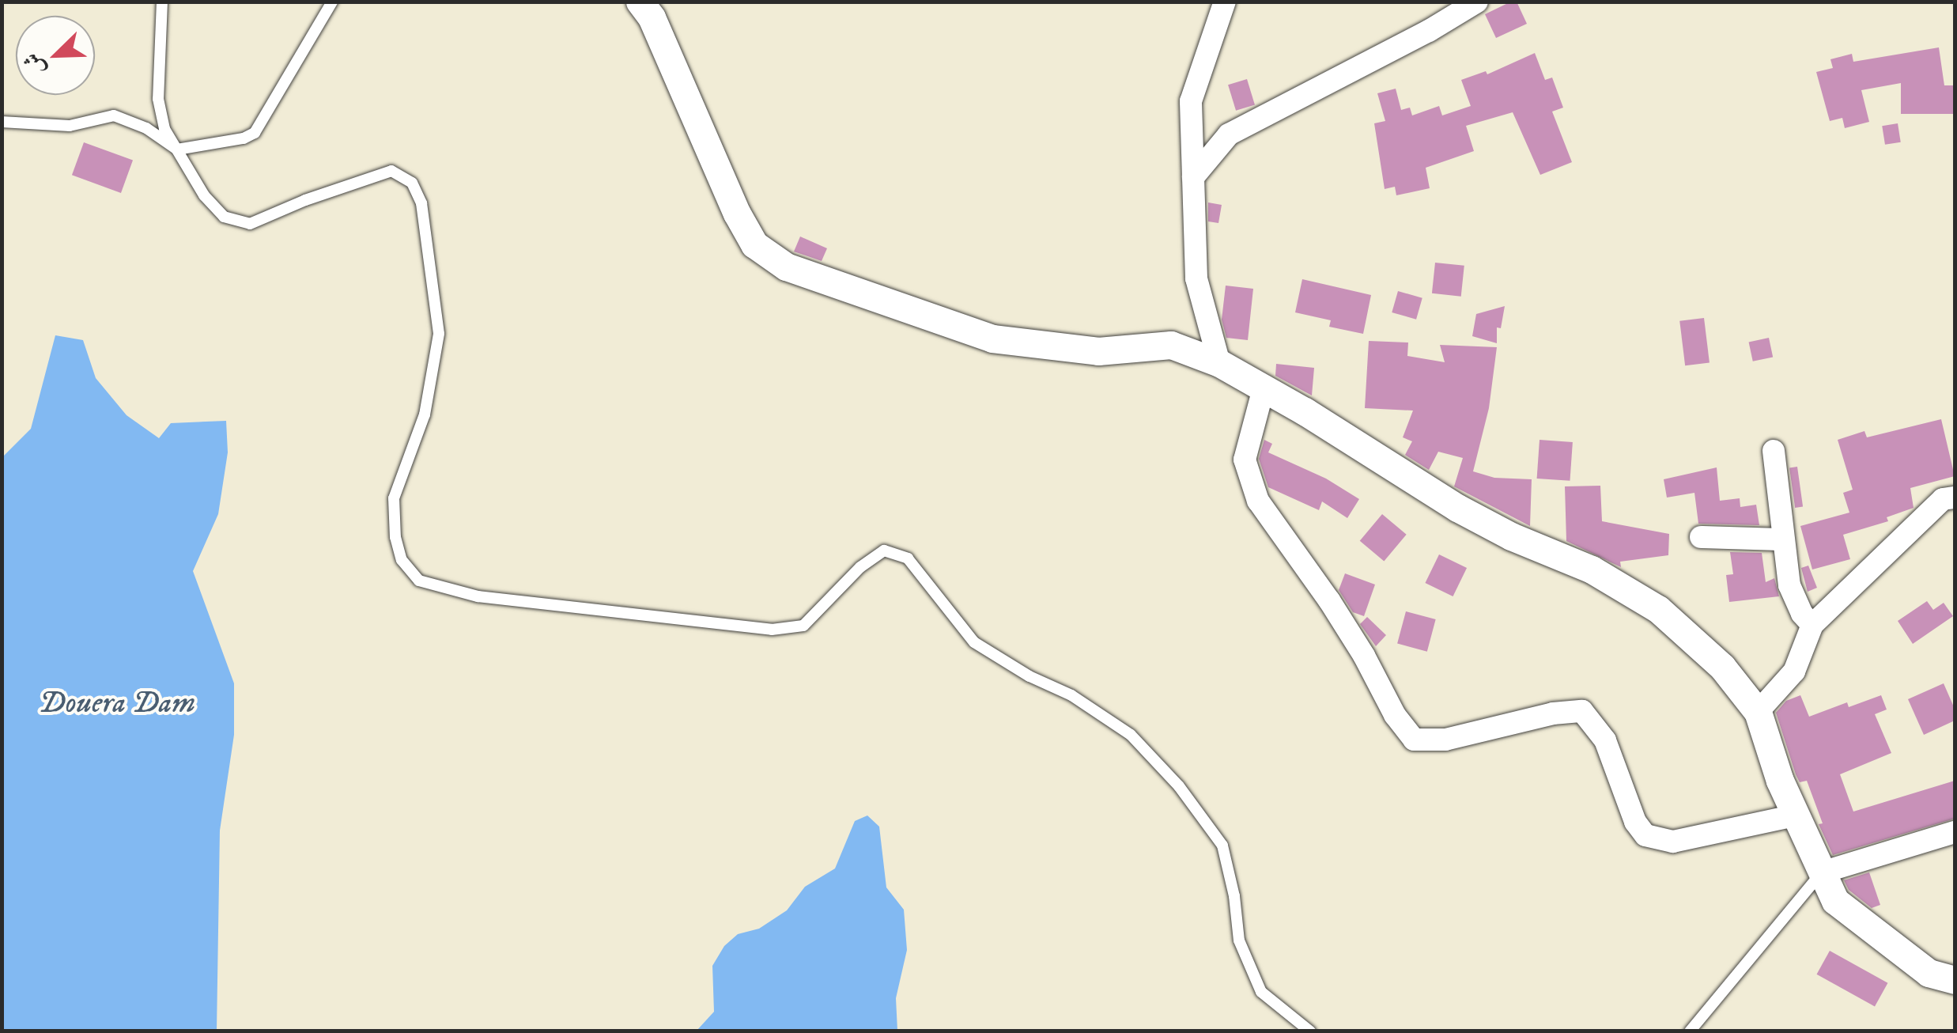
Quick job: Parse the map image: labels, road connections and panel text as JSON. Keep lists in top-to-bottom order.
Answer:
{
  "water": ["Douera Dam"],
  "north": "bottom left"
}
